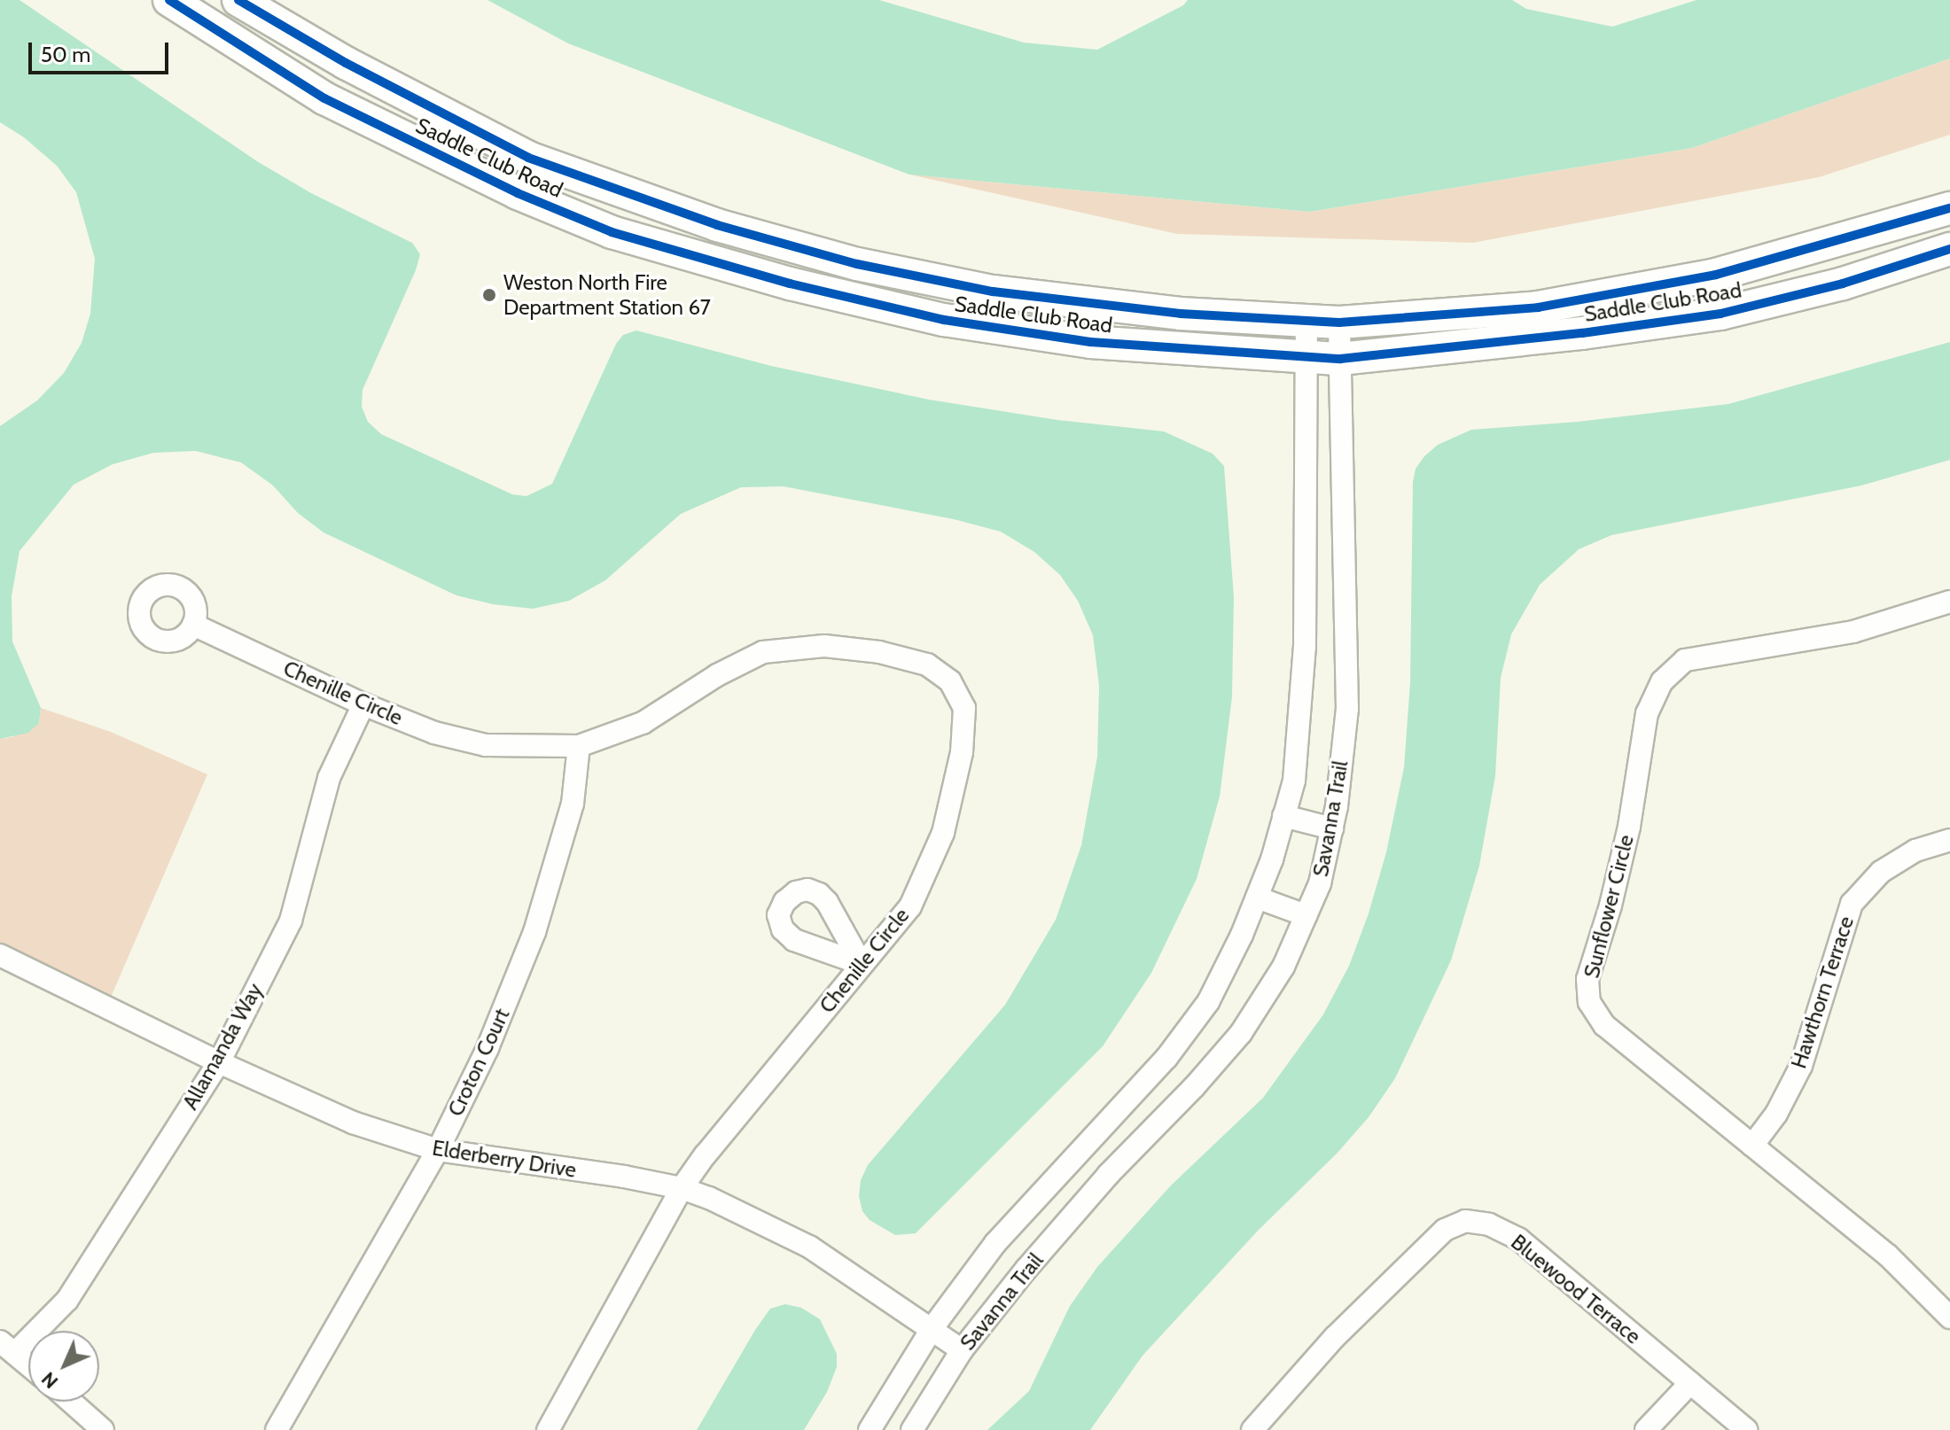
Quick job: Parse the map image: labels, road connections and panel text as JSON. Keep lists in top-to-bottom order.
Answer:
{
  "streets": {
    "street": [
      "Saddle Club Road",
      "Chenille Circle",
      "Savanna Trail",
      "Sunflower Circle",
      "Hawthorn Terrace",
      "Allamanda Way",
      "Croton Court",
      "Elderberry Drive",
      "Bluewood Terrace"
    ]
  },
  "crossings": [
    ["Saddle Club Road", "Savanna Trail"],
    ["Chenille Circle", "Allamanda Way"],
    ["Chenille Circle", "Croton Court"],
    ["Chenille Circle", "Elderberry Drive"],
    ["Savanna Trail", "Elderberry Drive"],
    ["Sunflower Circle", "Hawthorn Terrace"],
    ["Allamanda Way", "Elderberry Drive"],
    ["Croton Court", "Elderberry Drive"]
  ],
  "places": ["Weston North Fire Department Station 67"],
  "scale_bar": "50 m",
  "north": "bottom left"
}
